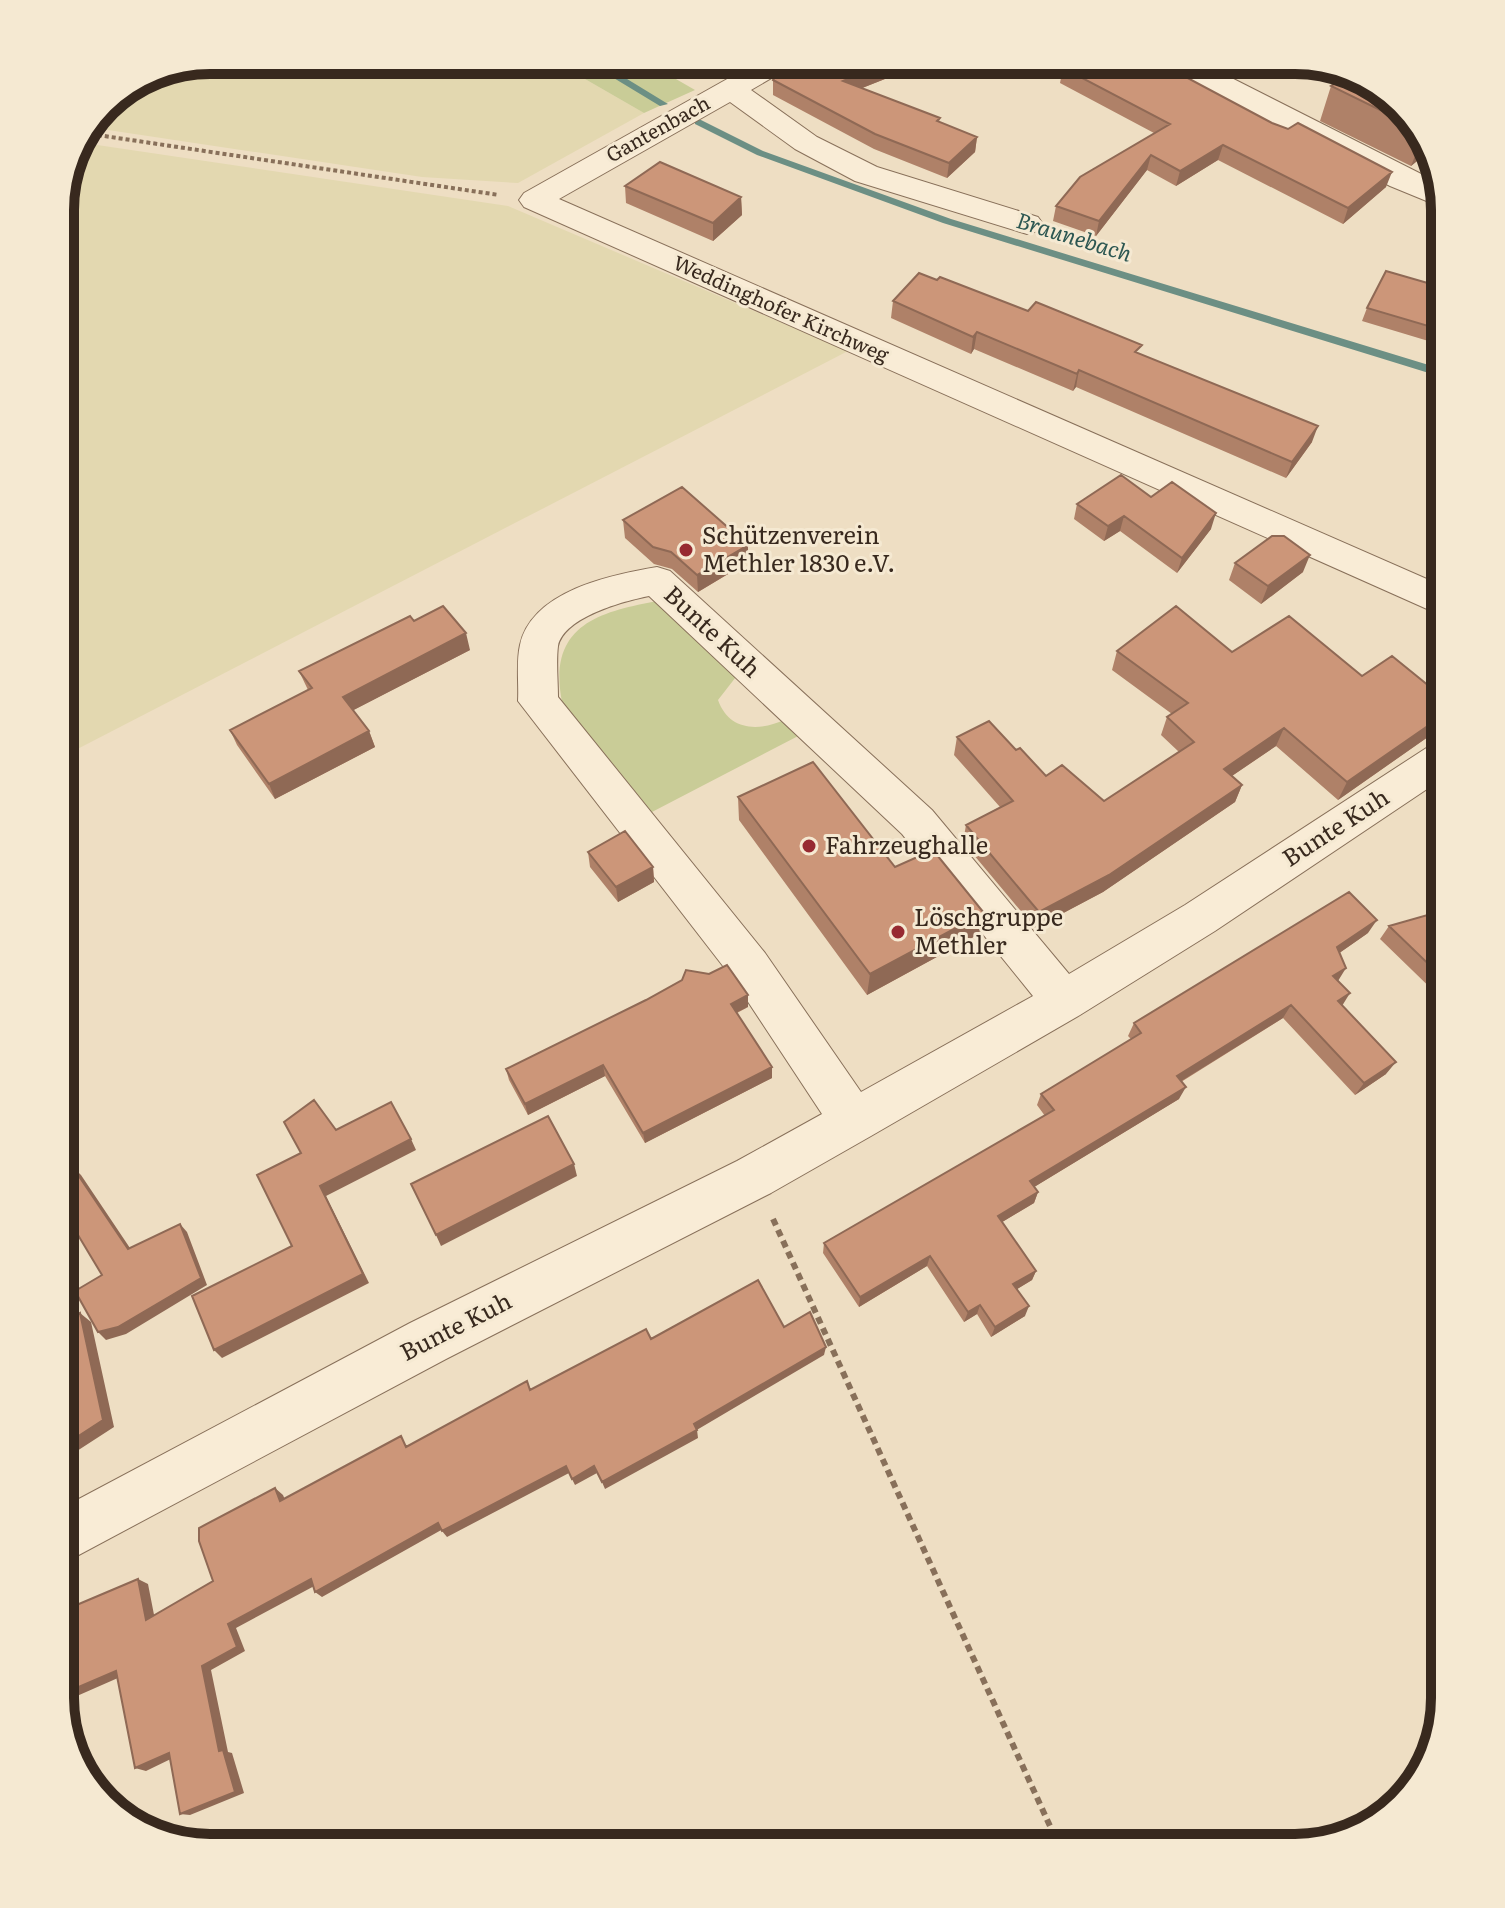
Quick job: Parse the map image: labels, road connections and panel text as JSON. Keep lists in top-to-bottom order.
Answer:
{
  "streets": {
    "street": ["Gantenbach", "Weddinghofer Kirchweg", "Bunte Kuh"]
  },
  "crossings": [
    ["Gantenbach", "Weddinghofer Kirchweg"]
  ],
  "water": ["Braunebach"],
  "places": ["Schützenverein Methler 1830 e.V.", "Fahrzeughalle", "Löschgruppe Methler"]
}
